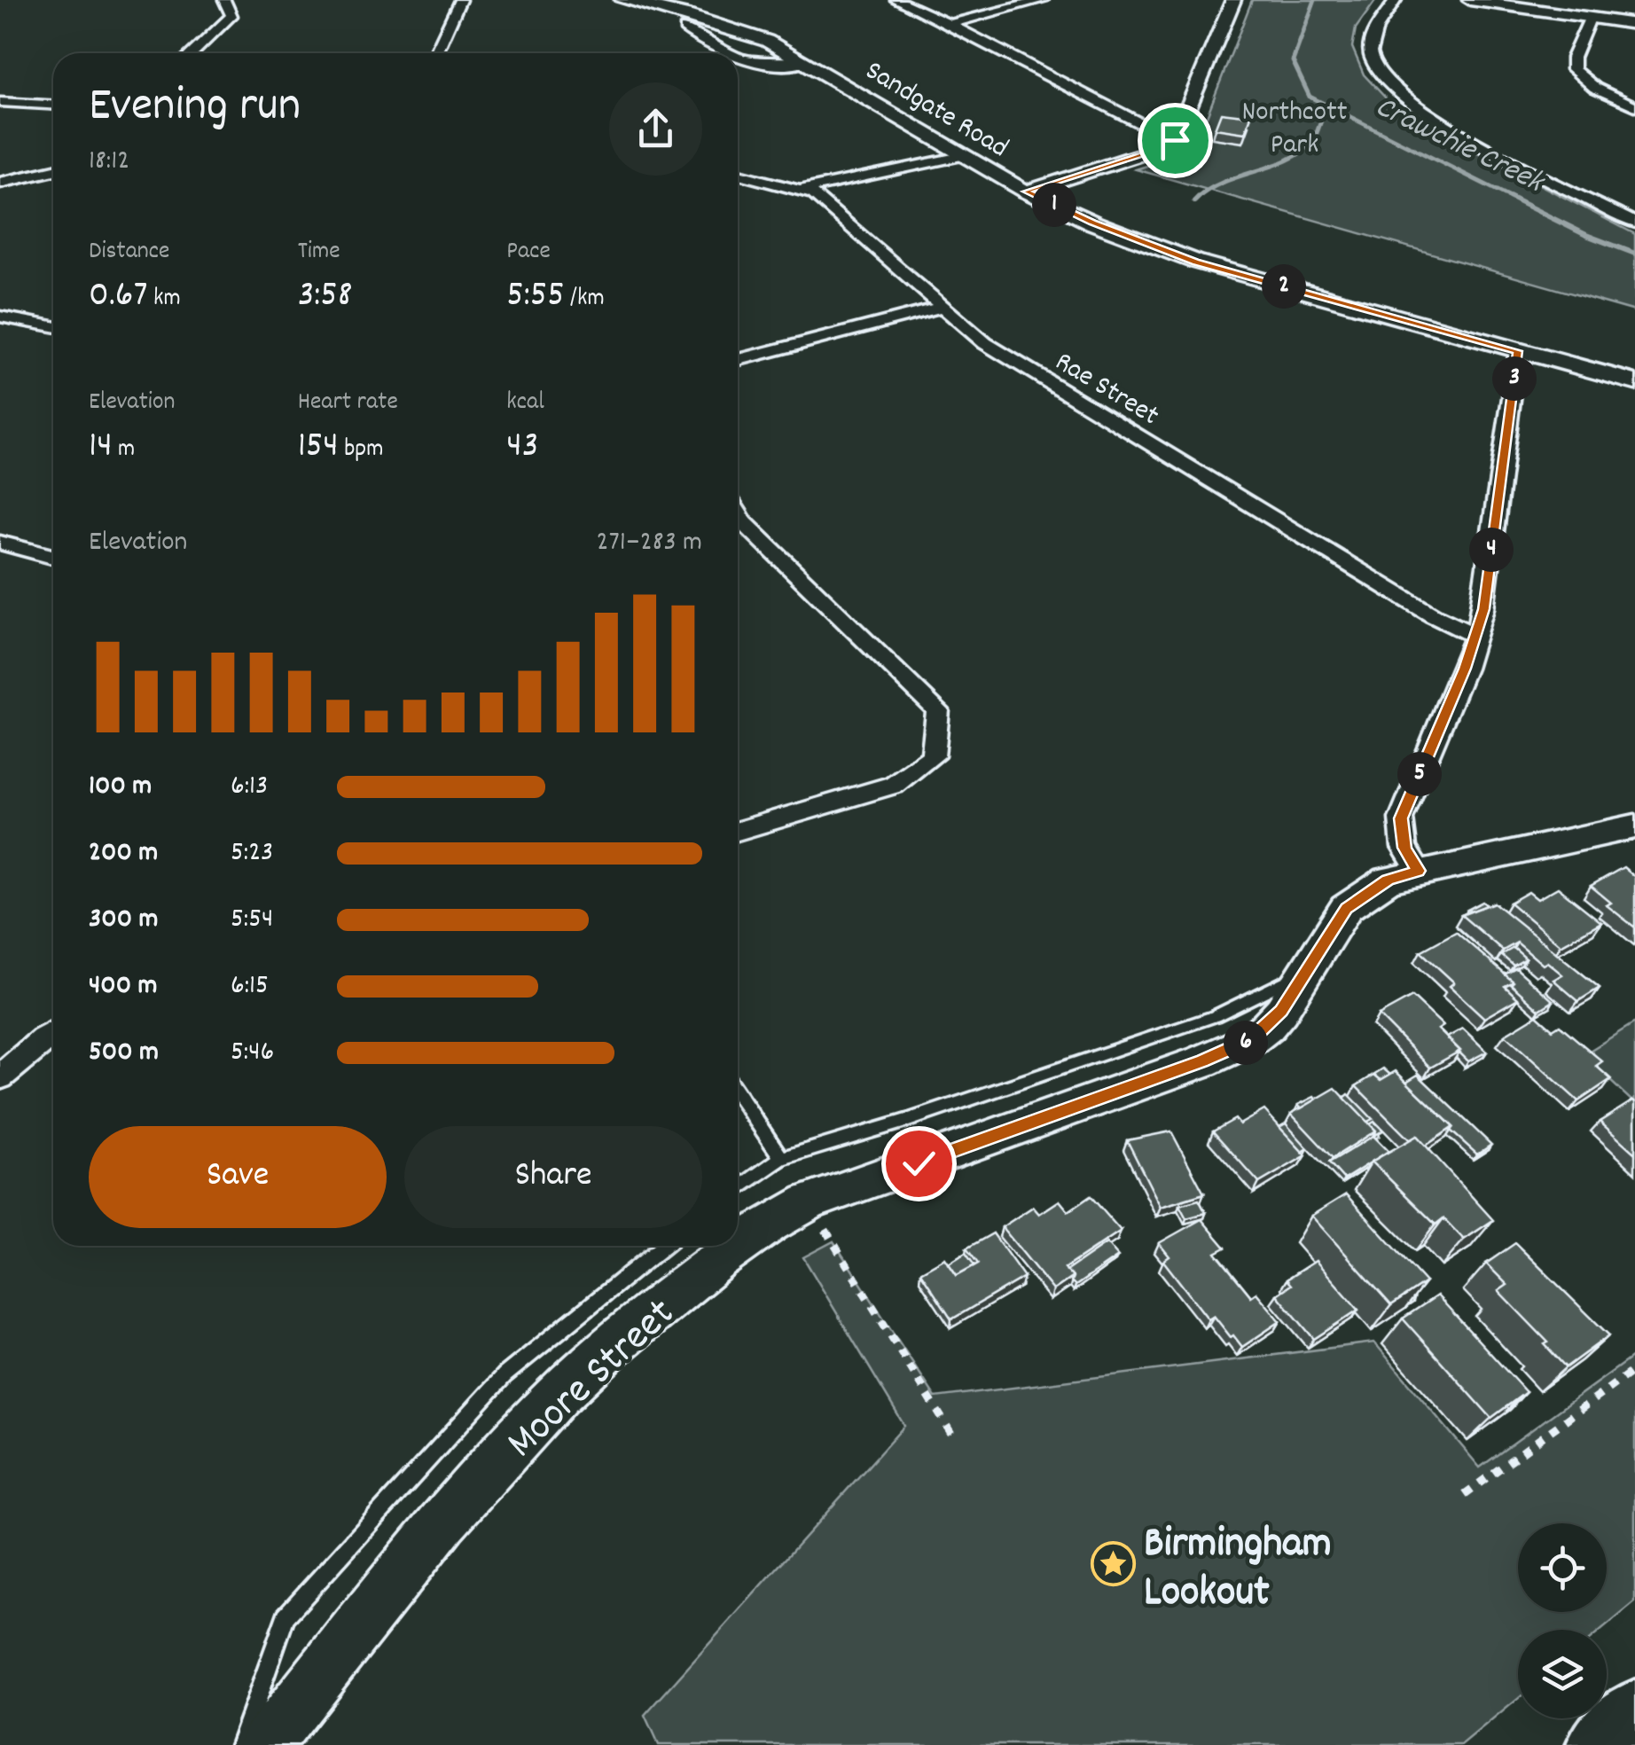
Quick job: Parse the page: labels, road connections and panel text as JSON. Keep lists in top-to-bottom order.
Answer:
{
  "streets": {
    "main road": ["Sandgate Road", "Moore Street"],
    "street": ["Rae Street"]
  },
  "water": ["Crawchie Creek"],
  "parks": ["Northcott Park"],
  "places": {
    "place": ["Birmingham Lookout"]
  },
  "page": {
    "heading": ["Evening run", "18:12"],
    "pins": [
      "1",
      "2",
      "3",
      "4",
      "5",
      "6"
    ],
    "stats": [
      ["Distance", "0.67 km"],
      ["Time", "3:58"],
      ["Pace", "5:55 /km"],
      ["Elevation", "14 m"],
      ["Heart rate", "154 bpm"],
      ["kcal", "43"]
    ],
    "chart": ["Elevation", "271–283 m"],
    "list": [
      {
        "name": "100 m",
        "note": "6:13"
      },
      {
        "name": "200 m",
        "note": "5:23"
      },
      {
        "name": "300 m",
        "note": "5:54"
      },
      {
        "name": "400 m",
        "note": "6:15"
      },
      {
        "name": "500 m",
        "note": "5:46"
      }
    ],
    "buttons": ["Save", "Share"]
  }
}
